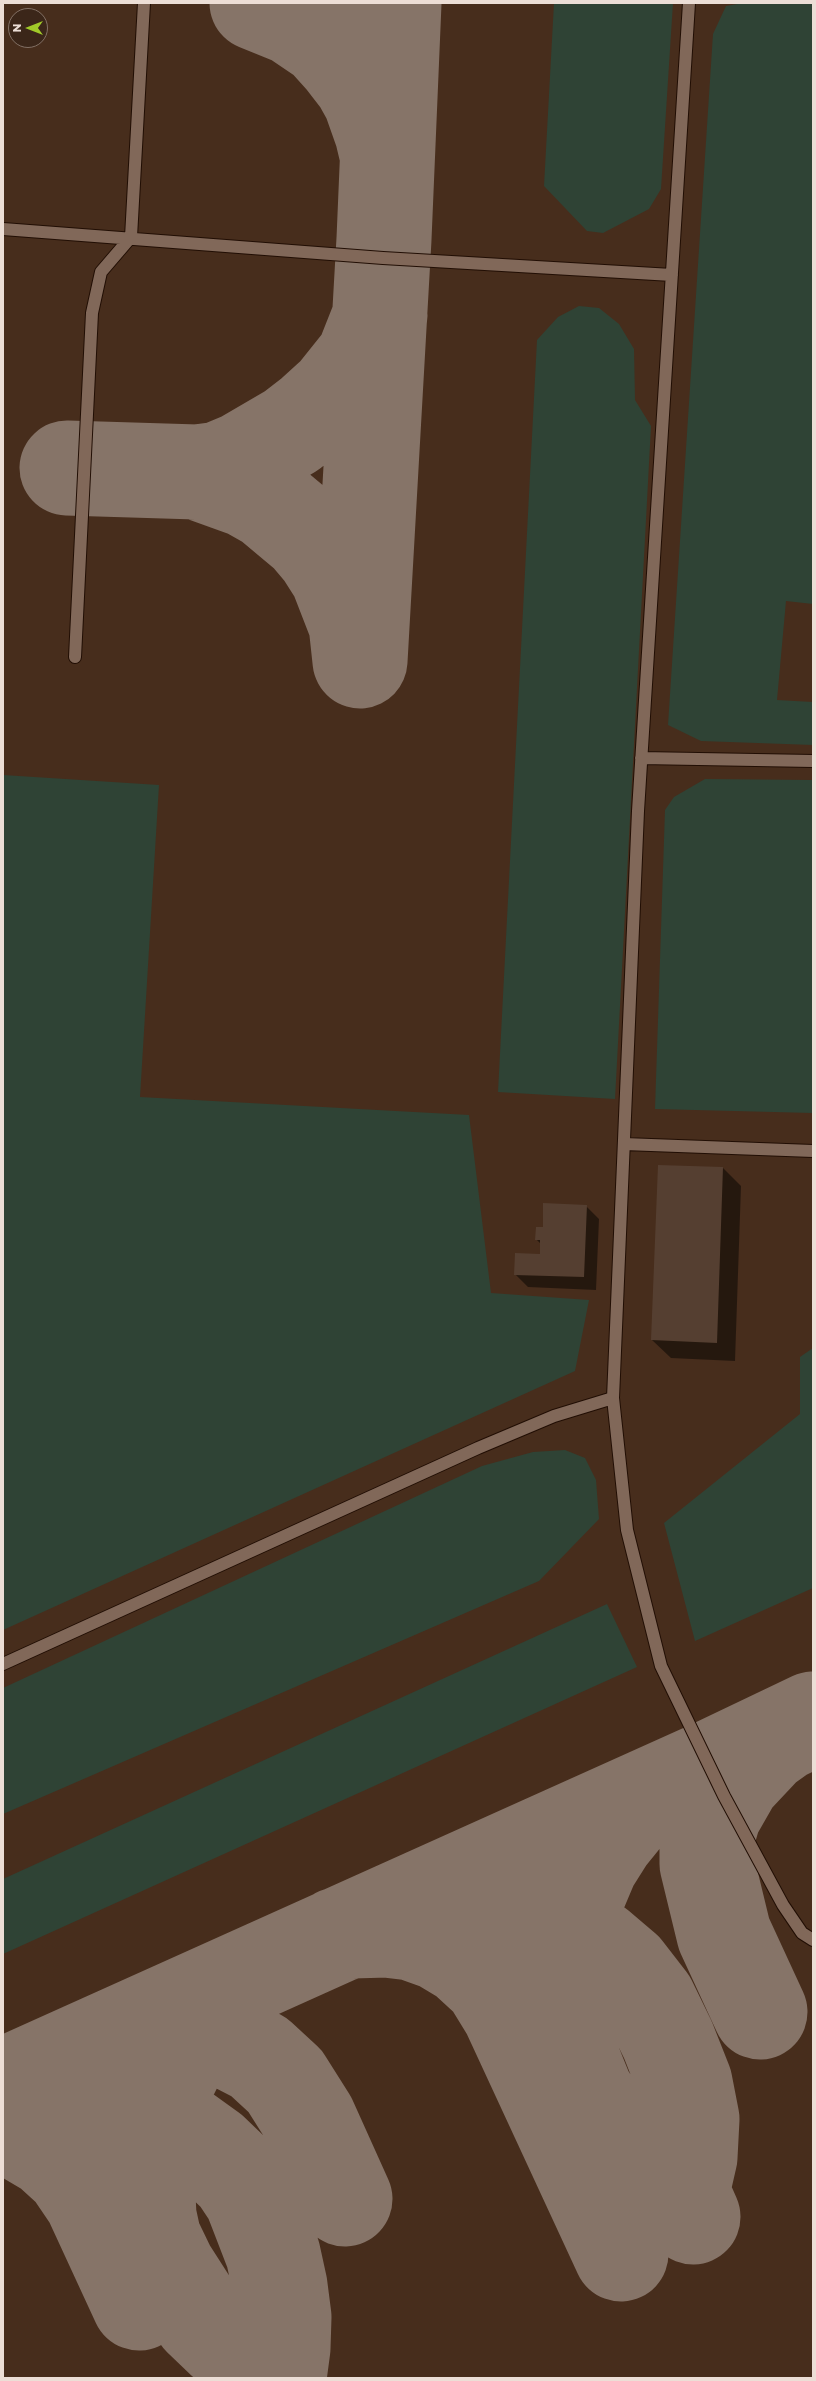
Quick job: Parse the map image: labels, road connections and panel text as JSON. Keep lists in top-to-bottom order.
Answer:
{
  "north": "left"
}
